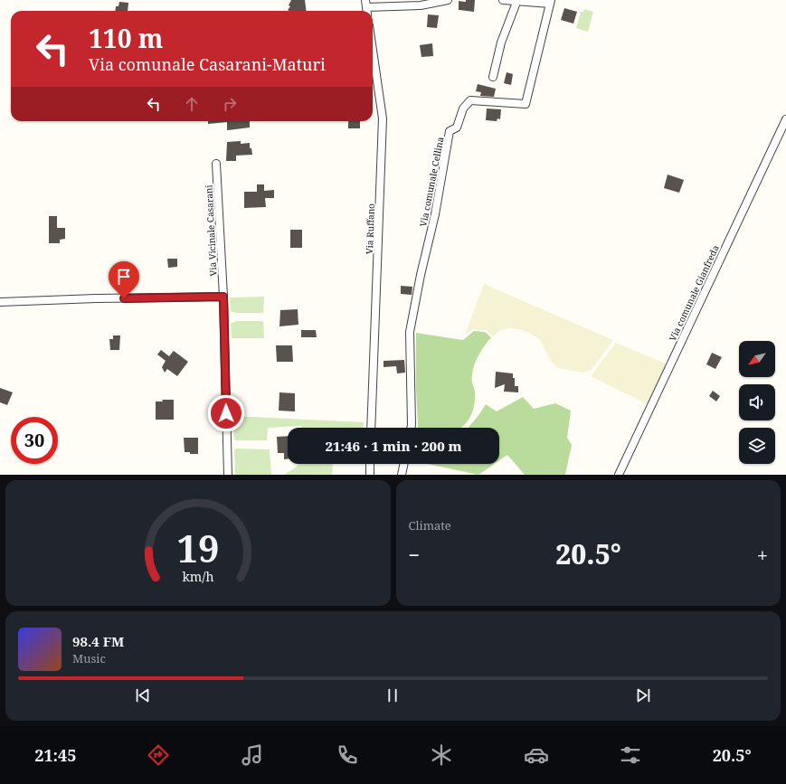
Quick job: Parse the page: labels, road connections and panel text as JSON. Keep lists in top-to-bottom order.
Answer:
{
  "streets": {
    "street": [
      "Via comunale Cellina",
      "Via Ruffano",
      "Via Vicinale Casarani",
      "Via comunale Gianfreda"
    ]
  },
  "north": "bottom left",
  "page": {
    "turn": ["110 m", "Via comunale Casarani-Maturi"],
    "limit": "30",
    "trip": "21:46 · 1 min · 200 m",
    "tile": "Climate",
    "heat": ["−", "20.5°", "+"],
    "song": ["98.4 FM", "Music"],
    "tabs": ["21:45", "20.5°"],
    "gauge": ["19", "km/h"]
  }
}
